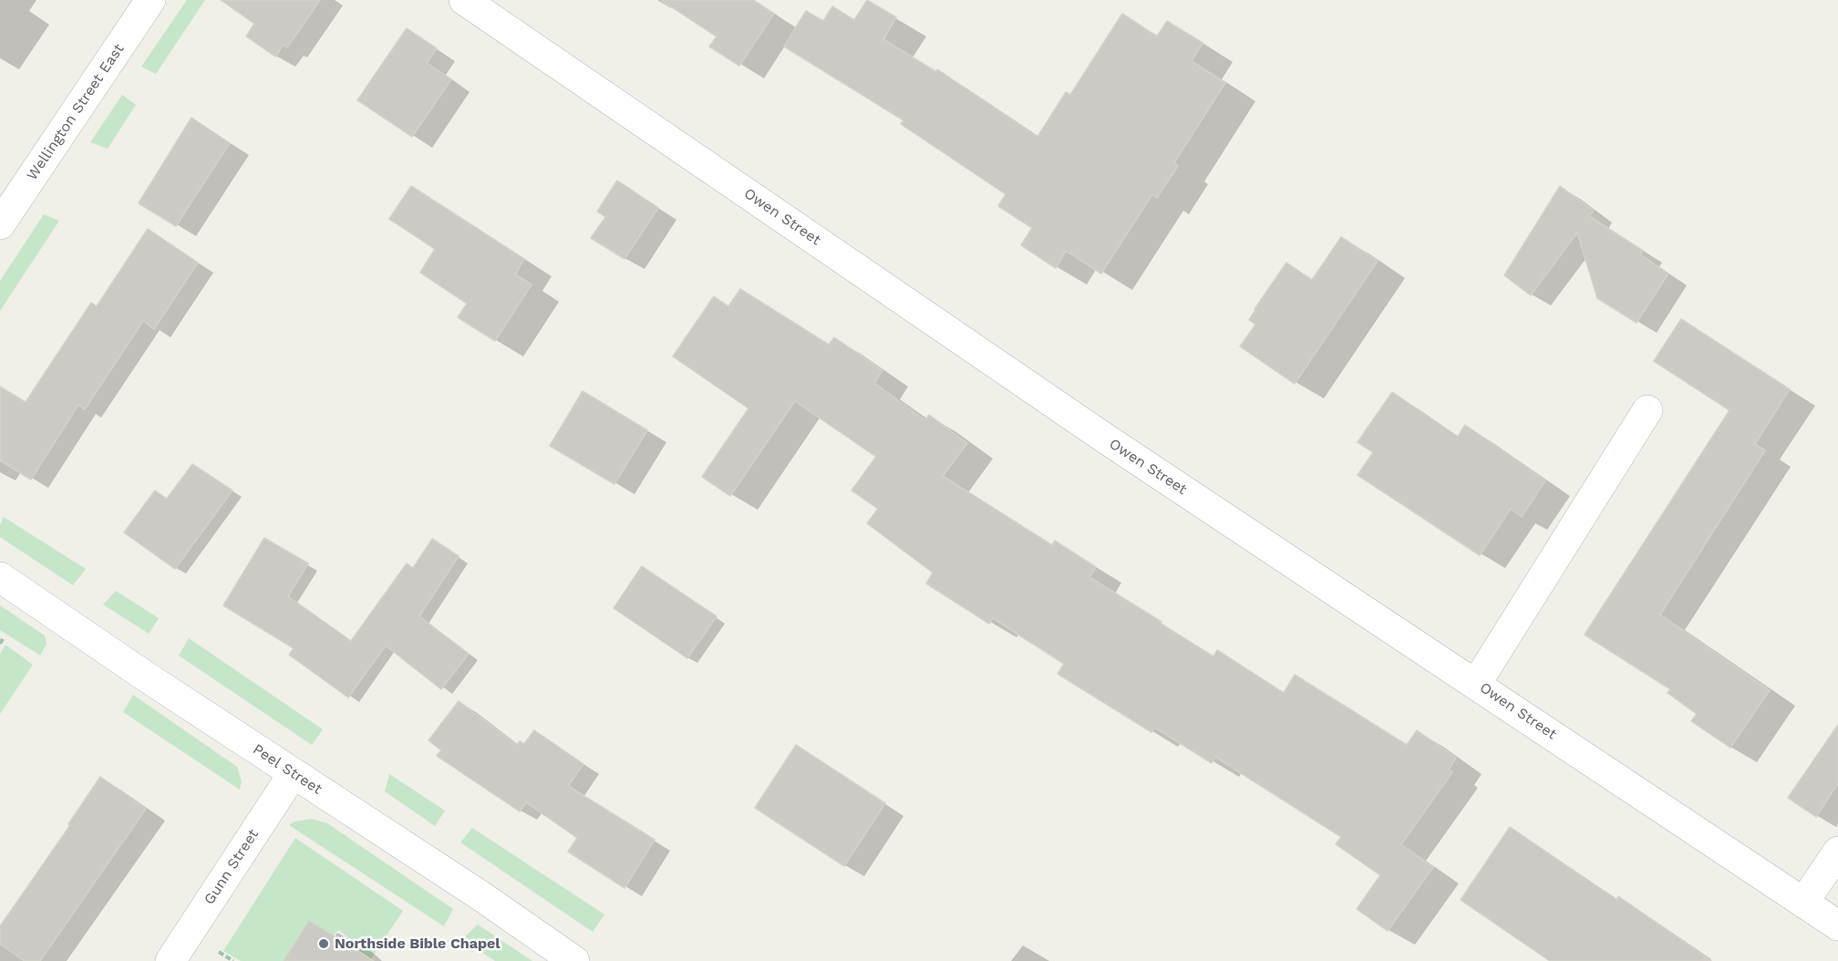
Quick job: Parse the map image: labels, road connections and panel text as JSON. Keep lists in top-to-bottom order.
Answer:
{
  "streets": {
    "street": [
      "Wellington Street East",
      "Owen Street",
      "Peel Street",
      "Gunn Street"
    ]
  },
  "crossings": [
    ["Peel Street", "Gunn Street"]
  ],
  "places": ["Northside Bible Chapel"]
}
